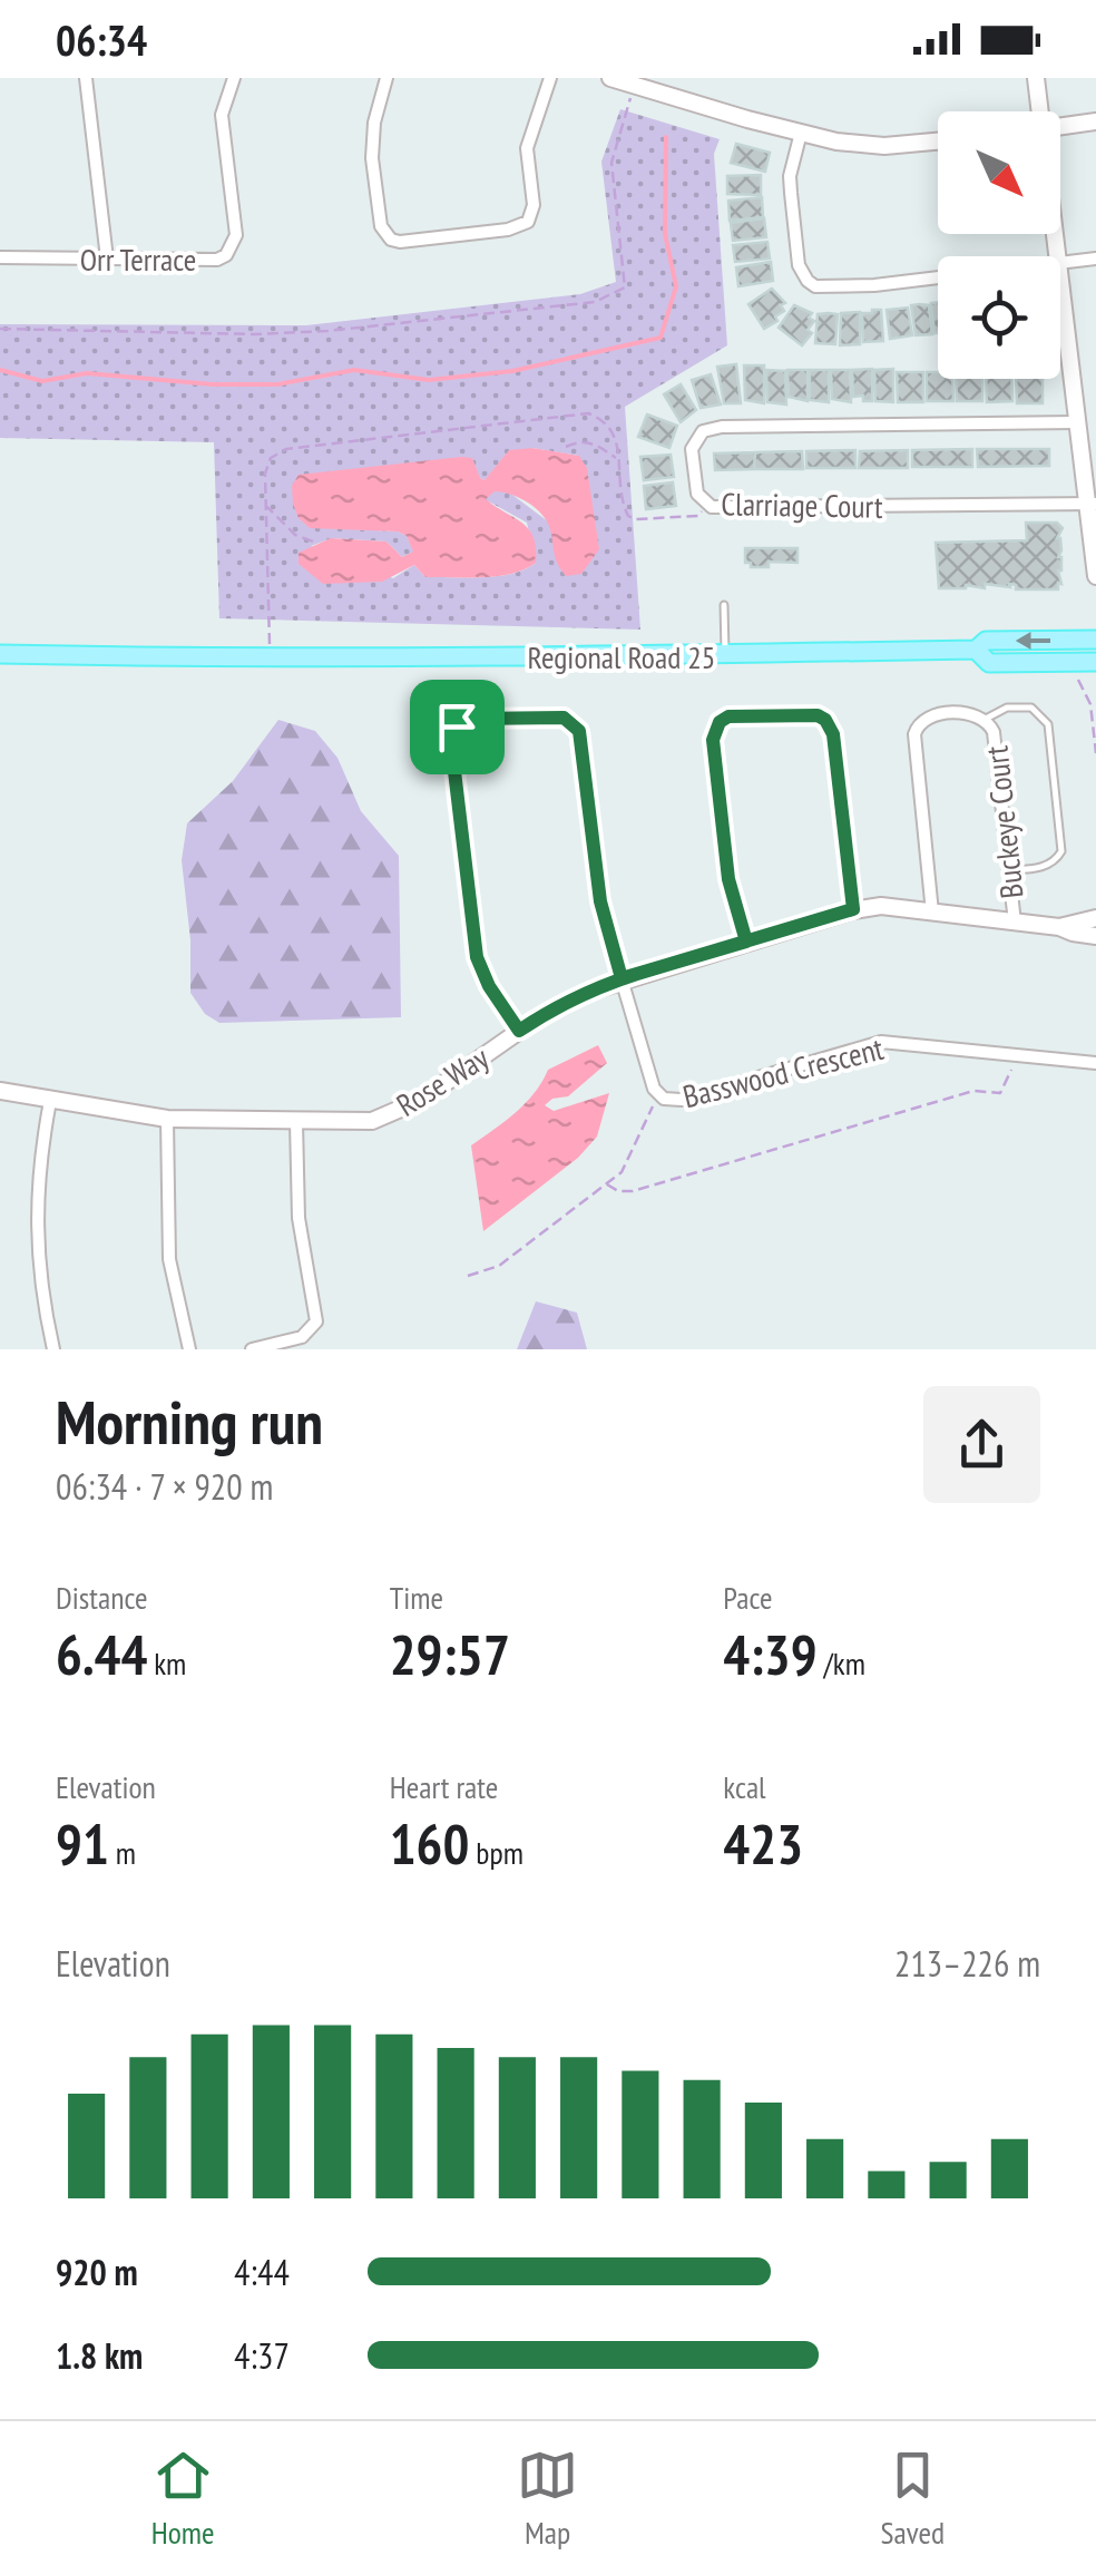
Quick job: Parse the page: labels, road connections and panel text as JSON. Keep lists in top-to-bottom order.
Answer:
{
  "streets": {
    "main road": ["Regional Road 25"],
    "street": [
      "Orr Terrace",
      "Clarriage Court",
      "Buckeye Court",
      "Basswood Crescent",
      "Rose Way"
    ]
  },
  "crossings": [
    ["Buckeye Court", "Rose Way"],
    ["Basswood Crescent", "Rose Way"]
  ],
  "north": "bottom right",
  "page": {
    "status": "06:34",
    "heading": ["Morning run", "06:34 · 7 × 920 m"],
    "stats": [
      ["Distance", "6.44 km"],
      ["Time", "29:57"],
      ["Pace", "4:39 /km"],
      ["Elevation", "91 m"],
      ["Heart rate", "160 bpm"],
      ["kcal", "423"]
    ],
    "chart": ["Elevation", "213–226 m"],
    "list": [
      {
        "name": "920 m",
        "note": "4:44"
      },
      {
        "name": "1.8 km",
        "note": "4:37"
      }
    ],
    "tabs": ["Home", "Map", "Saved"]
  }
}
